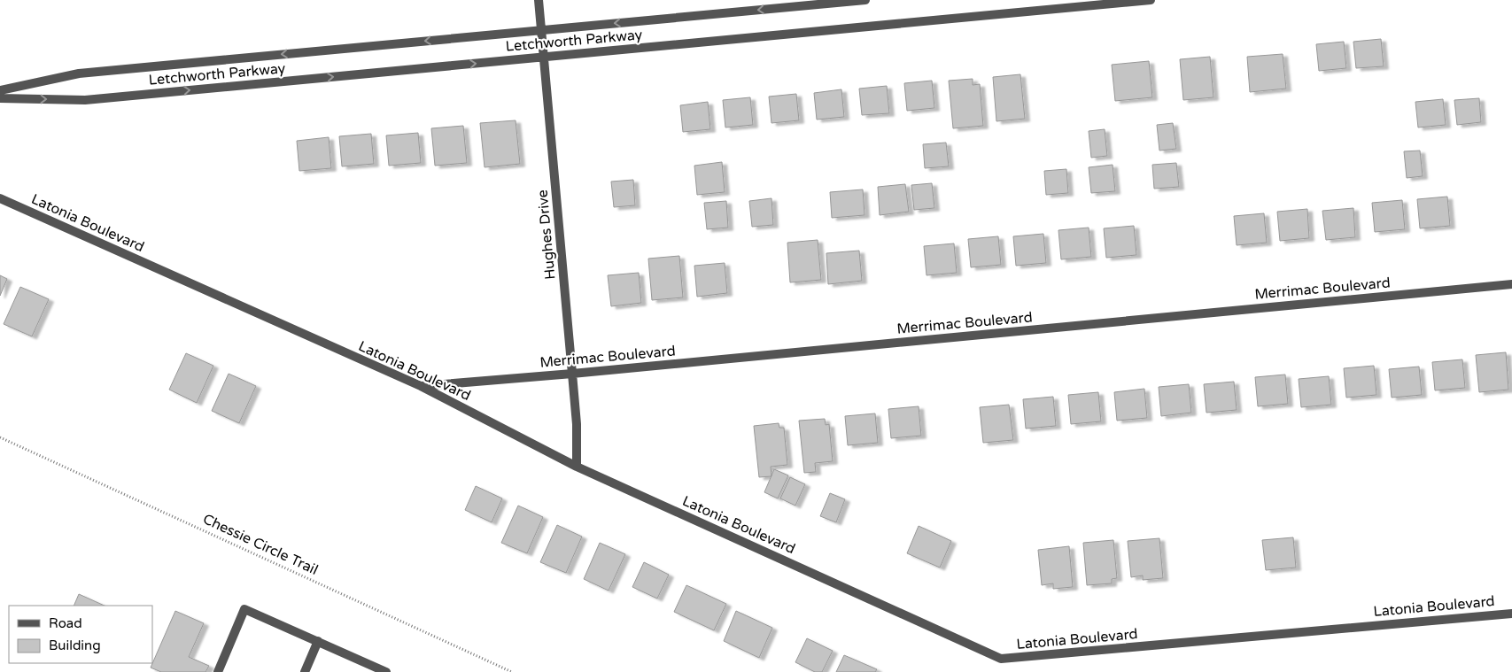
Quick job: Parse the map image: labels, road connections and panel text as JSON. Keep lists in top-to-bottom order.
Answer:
{
  "streets": {
    "street": [
      "Letchworth Parkway",
      "Latonia Boulevard",
      "Hughes Drive",
      "Merrimac Boulevard"
    ],
    "path": ["Chessie Circle Trail"]
  },
  "crossings": [
    ["Letchworth Parkway", "Hughes Drive"],
    ["Latonia Boulevard", "Hughes Drive"],
    ["Latonia Boulevard", "Merrimac Boulevard"],
    ["Hughes Drive", "Merrimac Boulevard"]
  ],
  "legend": ["Road", "Building"]
}
